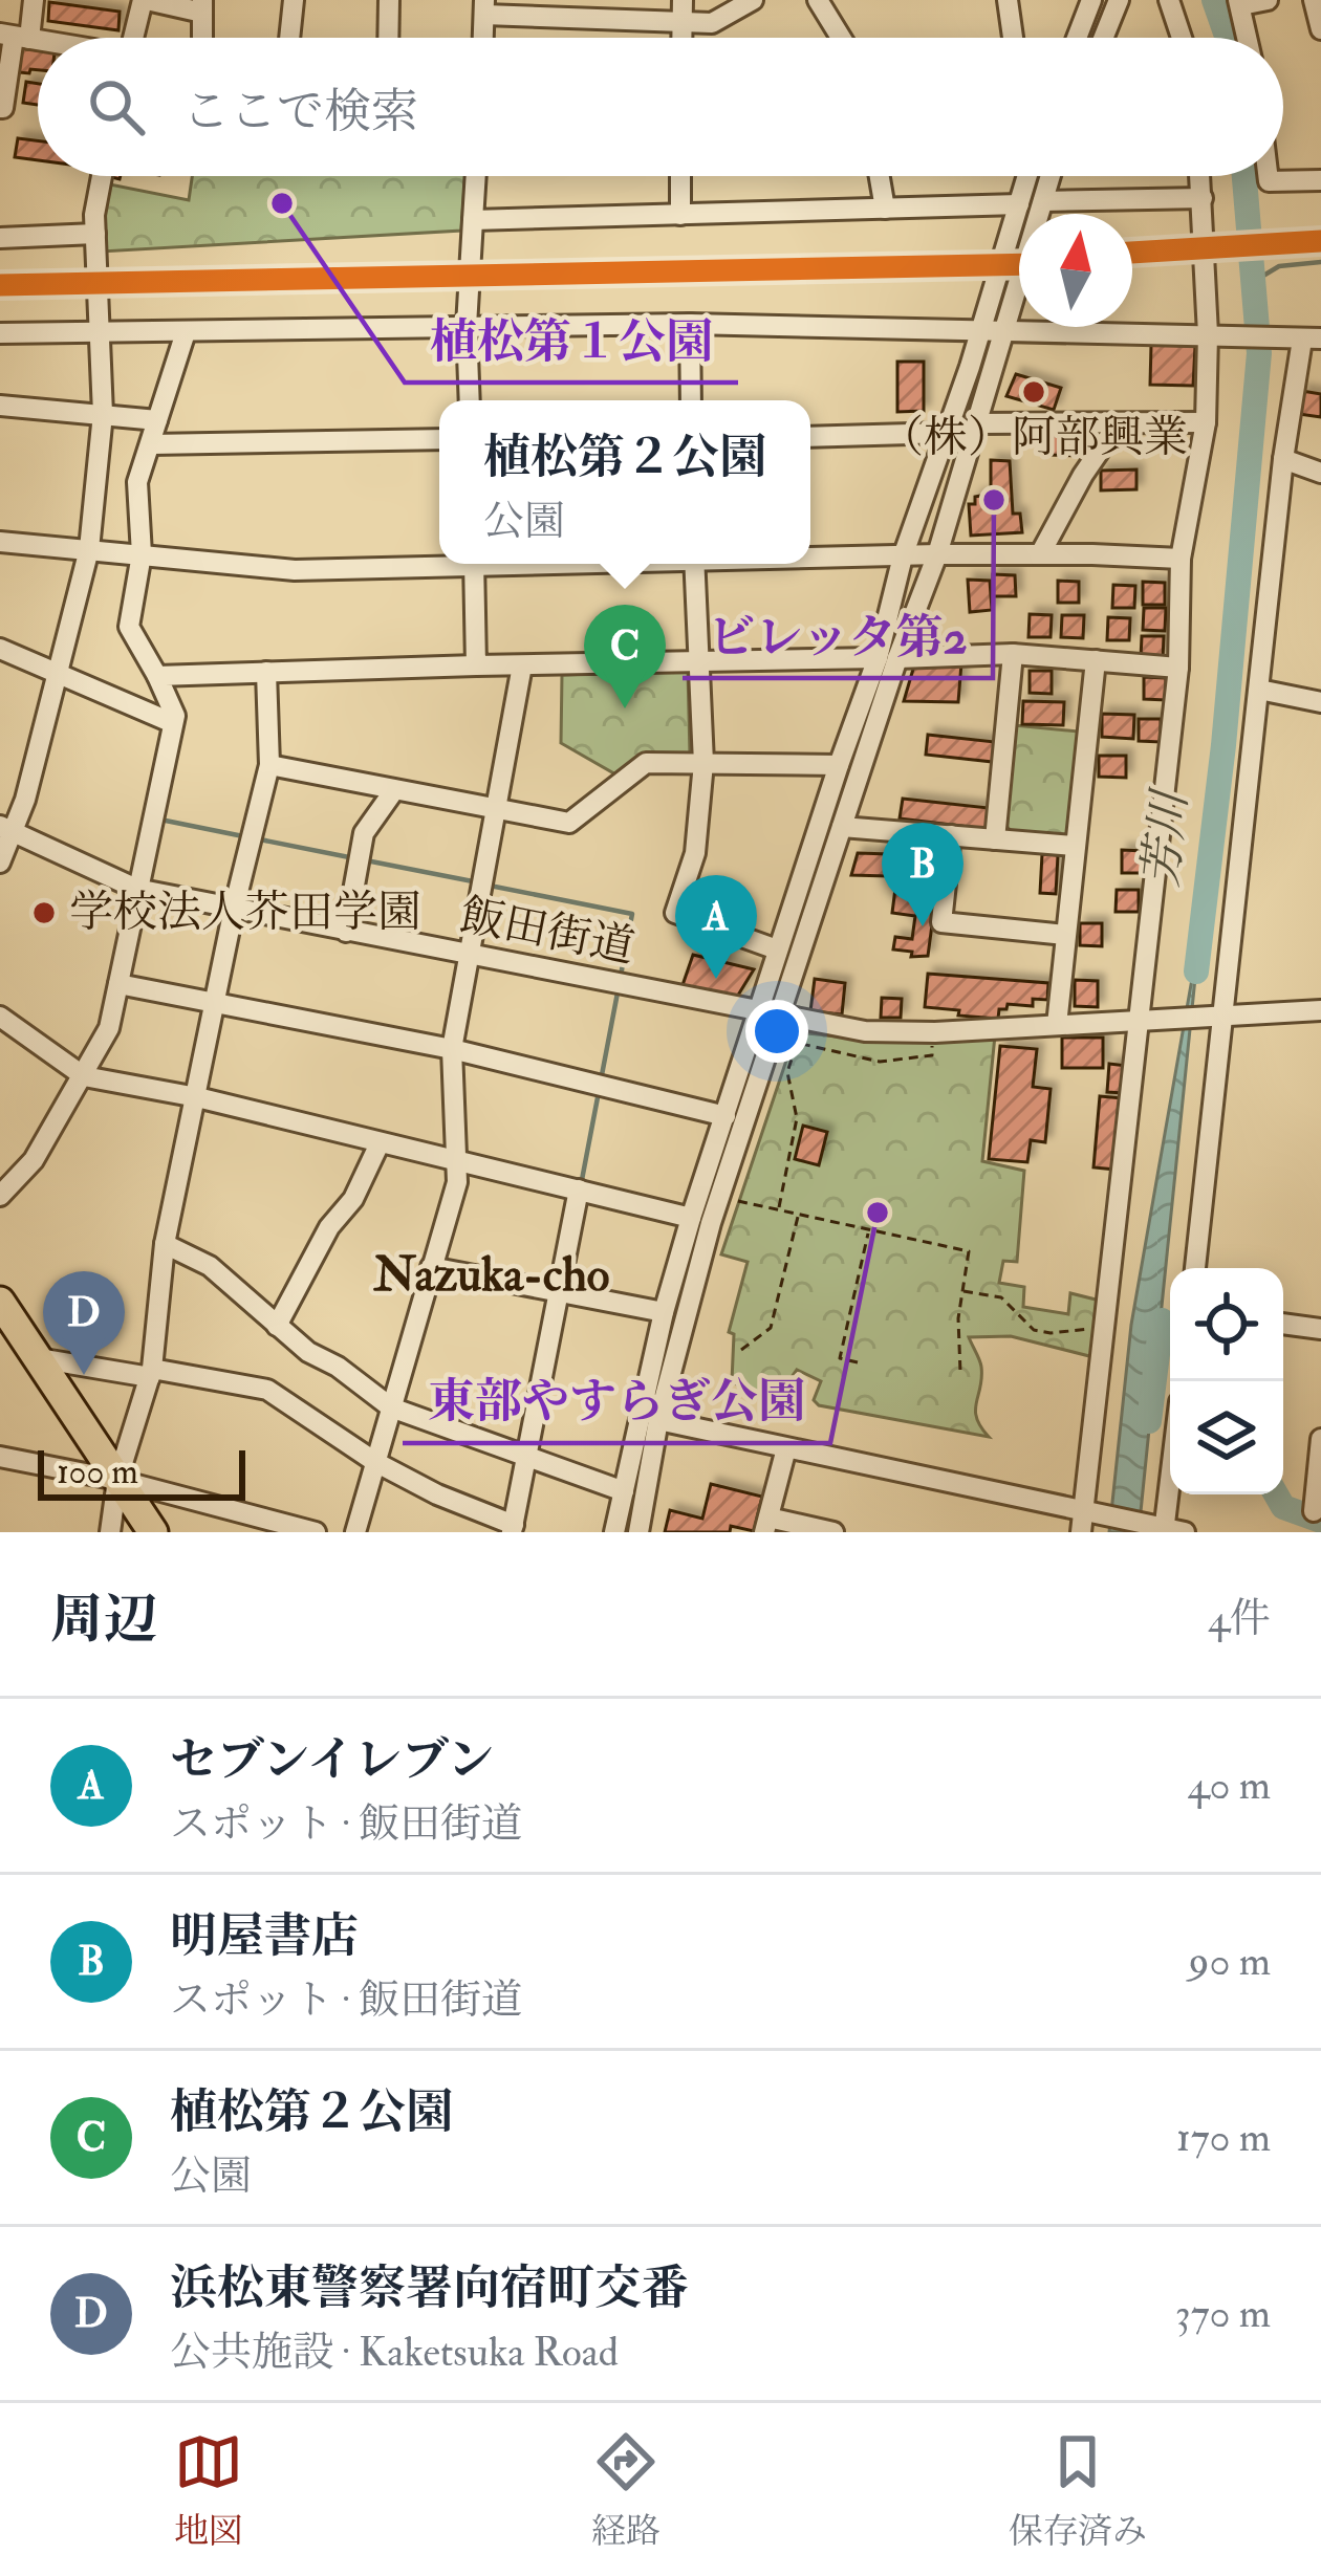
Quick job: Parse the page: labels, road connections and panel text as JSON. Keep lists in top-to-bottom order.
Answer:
{
  "streets": {
    "street": ["飯田街道"]
  },
  "districts": ["Nazuka-cho"],
  "water": ["芳川"],
  "places": [
    "植松第１公園",
    "（株）阿部興業",
    "ビレッタ第2",
    "学校法人芥田学園",
    "東部やすらぎ公園"
  ],
  "scale_bar": "100 m",
  "north": "top",
  "page": {
    "search": "ここで検索",
    "popup": ["植松第２公園", "公園"],
    "pins": [
      "C",
      "B",
      "A",
      "D"
    ],
    "scale": "100 m",
    "heading": ["周辺", "4件"],
    "list": [
      {
        "mark": "A",
        "name": "セブンイレブン",
        "note": "スポット · 飯田街道",
        "value": "40 m"
      },
      {
        "mark": "B",
        "name": "明屋書店",
        "note": "スポット · 飯田街道",
        "value": "90 m"
      },
      {
        "mark": "C",
        "name": "植松第２公園",
        "note": "公園",
        "value": "170 m"
      },
      {
        "mark": "D",
        "name": "浜松東警察署向宿町交番",
        "note": "公共施設 · Kaketsuka Road",
        "value": "370 m"
      }
    ],
    "nav": ["地図", "経路", "保存済み"]
  }
}
